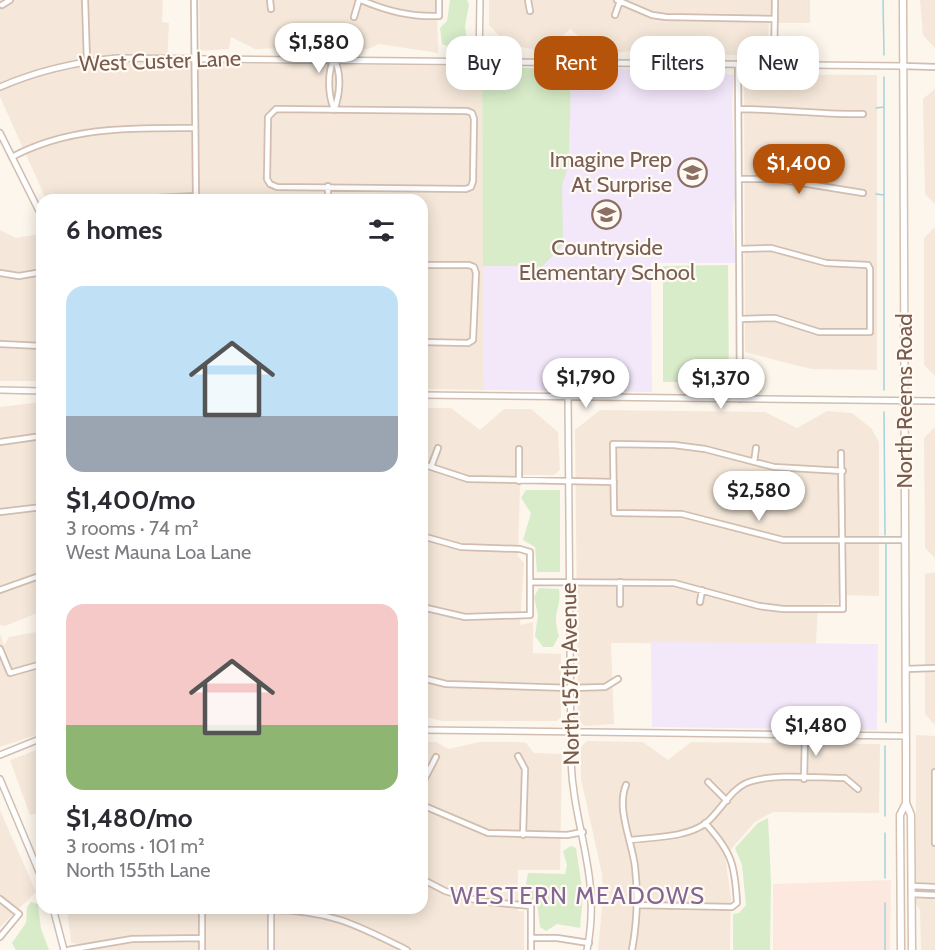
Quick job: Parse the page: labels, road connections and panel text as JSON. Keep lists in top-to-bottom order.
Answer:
{
  "streets": {
    "main road": ["North Reems Road"],
    "street": ["West Custer Lane", "North 157th Avenue"]
  },
  "crossings": [
    ["West Custer Lane", "North Reems Road"]
  ],
  "districts": ["WESTERN MEADOWS"],
  "places": {
    "school or university": ["Imagine Prep At Surprise", "Countryside Elementary School"]
  },
  "page": {
    "price": [
      "$1,580",
      "$1,400",
      "$1,790",
      "$1,370",
      "$2,580",
      "$1,480"
    ],
    "chip": [
      "Buy",
      "Rent",
      "Filters",
      "New"
    ],
    "heading": "6 homes",
    "list": [
      {
        "name": "$1,400/mo",
        "note": "3 rooms · 74 m² · West Mauna Loa Lane"
      },
      {
        "name": "$1,480/mo",
        "note": "3 rooms · 101 m² · North 155th Lane"
      }
    ]
  }
}
